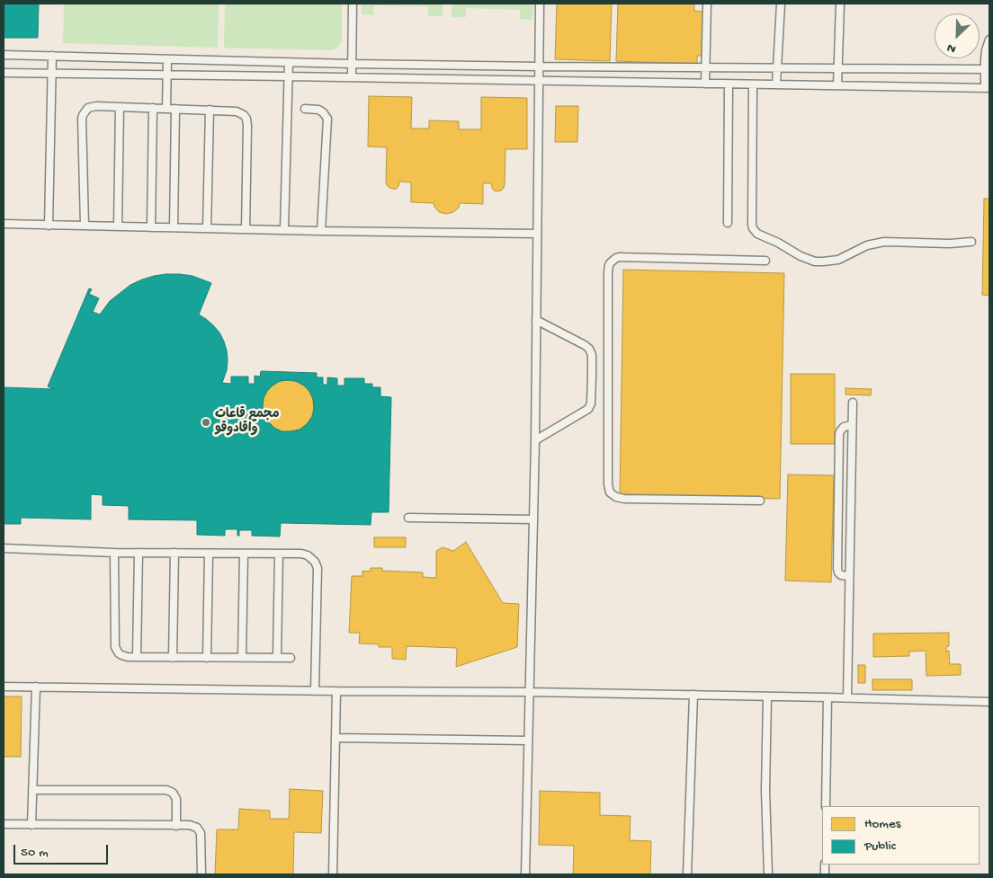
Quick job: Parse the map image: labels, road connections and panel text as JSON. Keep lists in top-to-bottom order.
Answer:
{
  "places": ["مجمع قاعات واقادوقو"],
  "legend": ["Homes", "Public"],
  "scale_bar": "50 m",
  "north": "bottom left"
}
